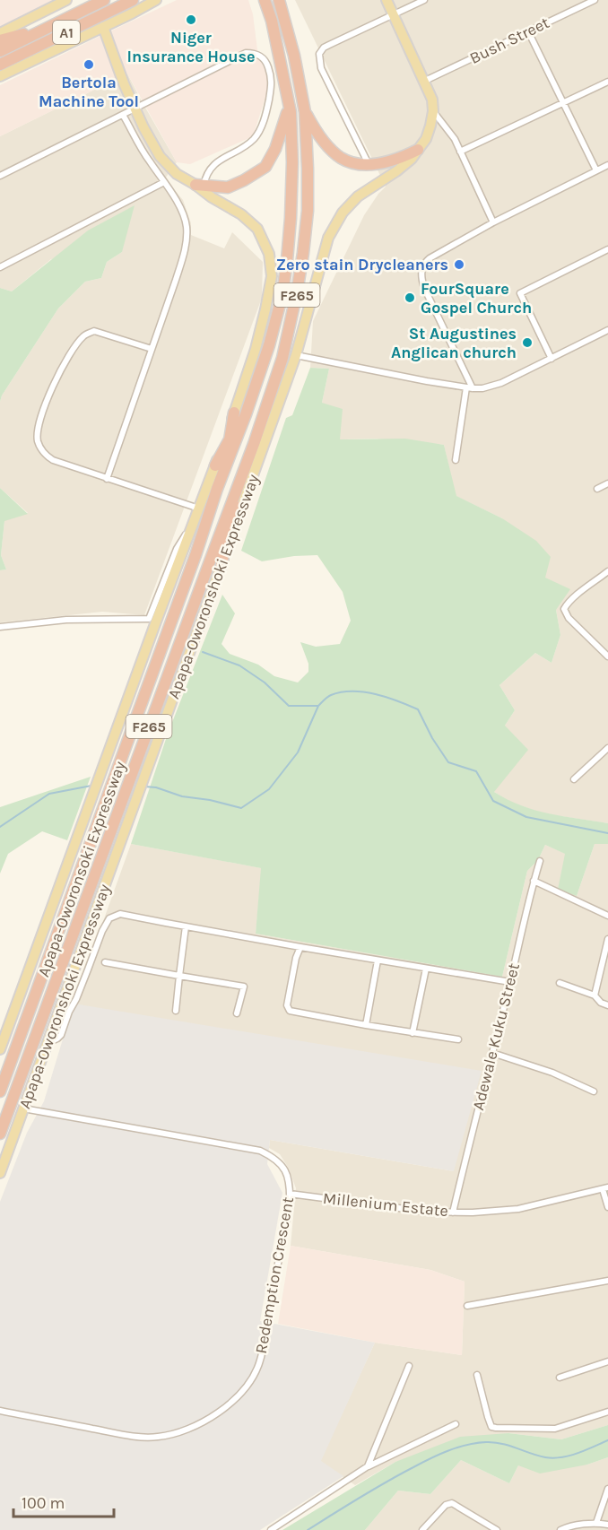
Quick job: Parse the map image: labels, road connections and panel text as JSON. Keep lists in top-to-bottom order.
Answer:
{
  "streets": {
    "highway": [
      "A1",
      "F265",
      "Apapa-Oworonshoki Expressway",
      "Apapa-Oworonsoki Expressway"
    ],
    "street": [
      "Bush Street",
      "Adewale Kuku Street",
      "Millenium Estate",
      "Redemption Crescent"
    ]
  },
  "crossings": [
    ["Apapa-Oworonshoki Expressway", "Apapa-Oworonsoki Expressway"],
    ["Apapa-Oworonshoki Expressway", "Redemption Crescent"],
    ["Adewale Kuku Street", "Millenium Estate"],
    ["Millenium Estate", "Redemption Crescent"]
  ],
  "places": [
    "Niger Insurance House",
    "Bertola Machine Tool",
    "Zero stain Drycleaners",
    "FourSquare Gospel Church",
    "St Augustines Anglican church"
  ],
  "scale_bar": "100 m"
}
